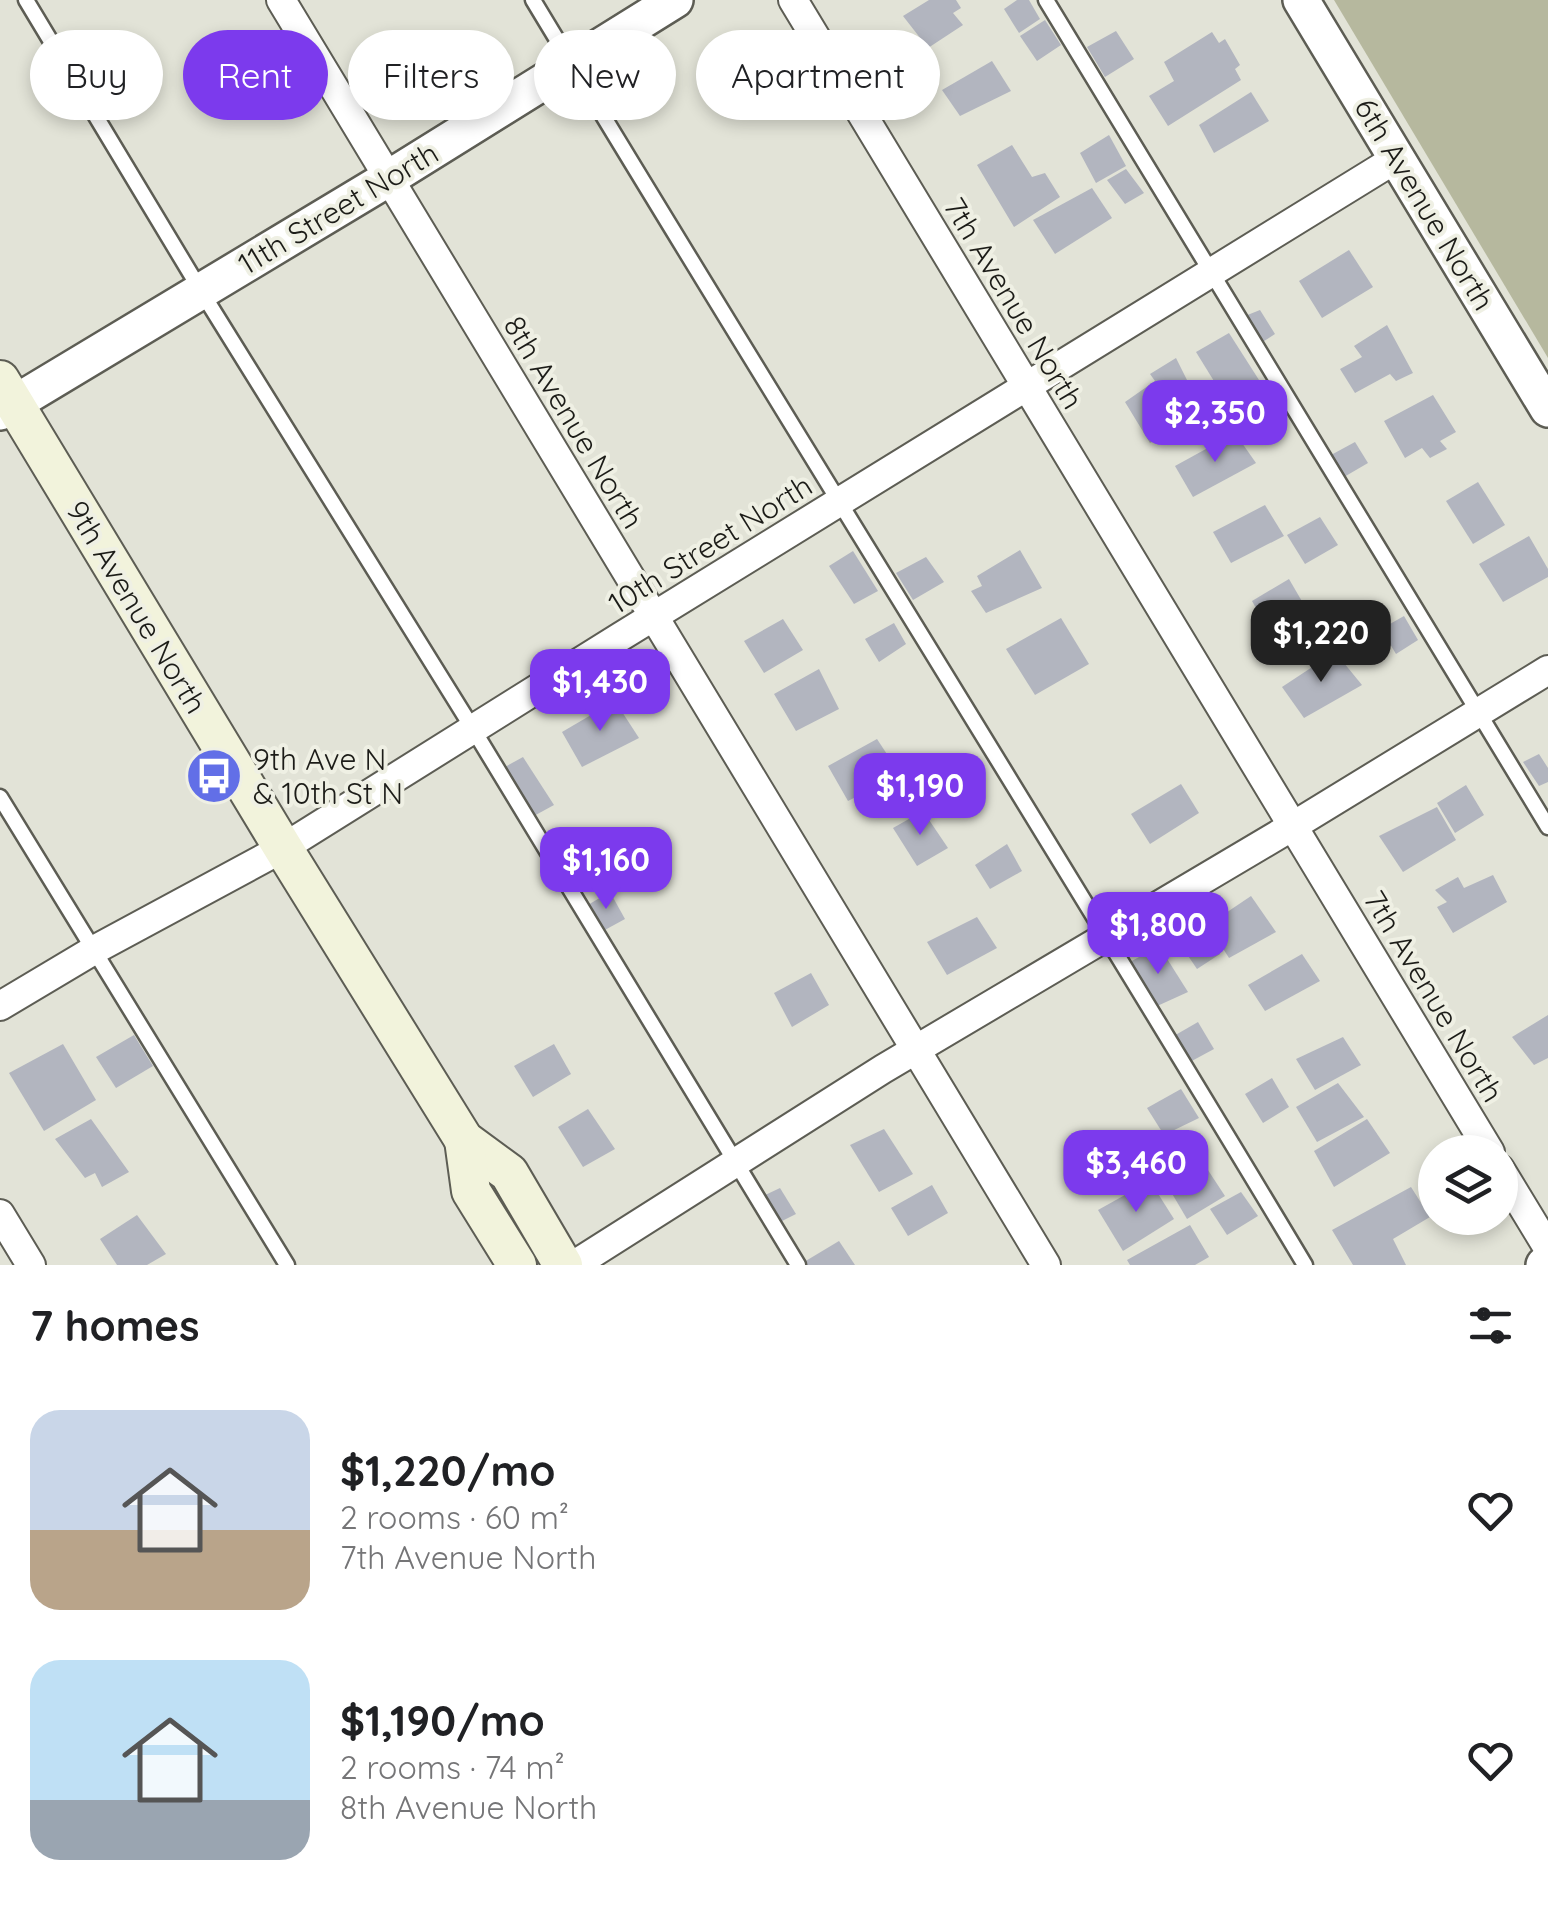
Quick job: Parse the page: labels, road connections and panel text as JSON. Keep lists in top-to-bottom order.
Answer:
{
  "streets": {
    "main road": ["9th Avenue North"],
    "street": [
      "6th Avenue North",
      "11th Street North",
      "7th Avenue North",
      "8th Avenue North",
      "10th Street North"
    ]
  },
  "crossings": [
    ["6th Avenue North", "10th Street North"],
    ["11th Street North", "8th Avenue North"],
    ["11th Street North", "9th Avenue North"],
    ["7th Avenue North", "10th Street North"],
    ["8th Avenue North", "10th Street North"],
    ["10th Street North", "9th Avenue North"]
  ],
  "places": {
    "bus stop": ["9th Ave N & 10th St N"]
  },
  "page": {
    "chip": [
      "Buy",
      "Rent",
      "Filters",
      "New",
      "Apartment"
    ],
    "price": [
      "$2,350",
      "$1,220",
      "$1,430",
      "$1,190",
      "$1,160",
      "$1,800",
      "$3,460"
    ],
    "heading": "7 homes",
    "list": [
      {
        "name": "$1,220/mo",
        "note": "2 rooms · 60 m² · 7th Avenue North"
      },
      {
        "name": "$1,190/mo",
        "note": "2 rooms · 74 m² · 8th Avenue North"
      }
    ]
  }
}
